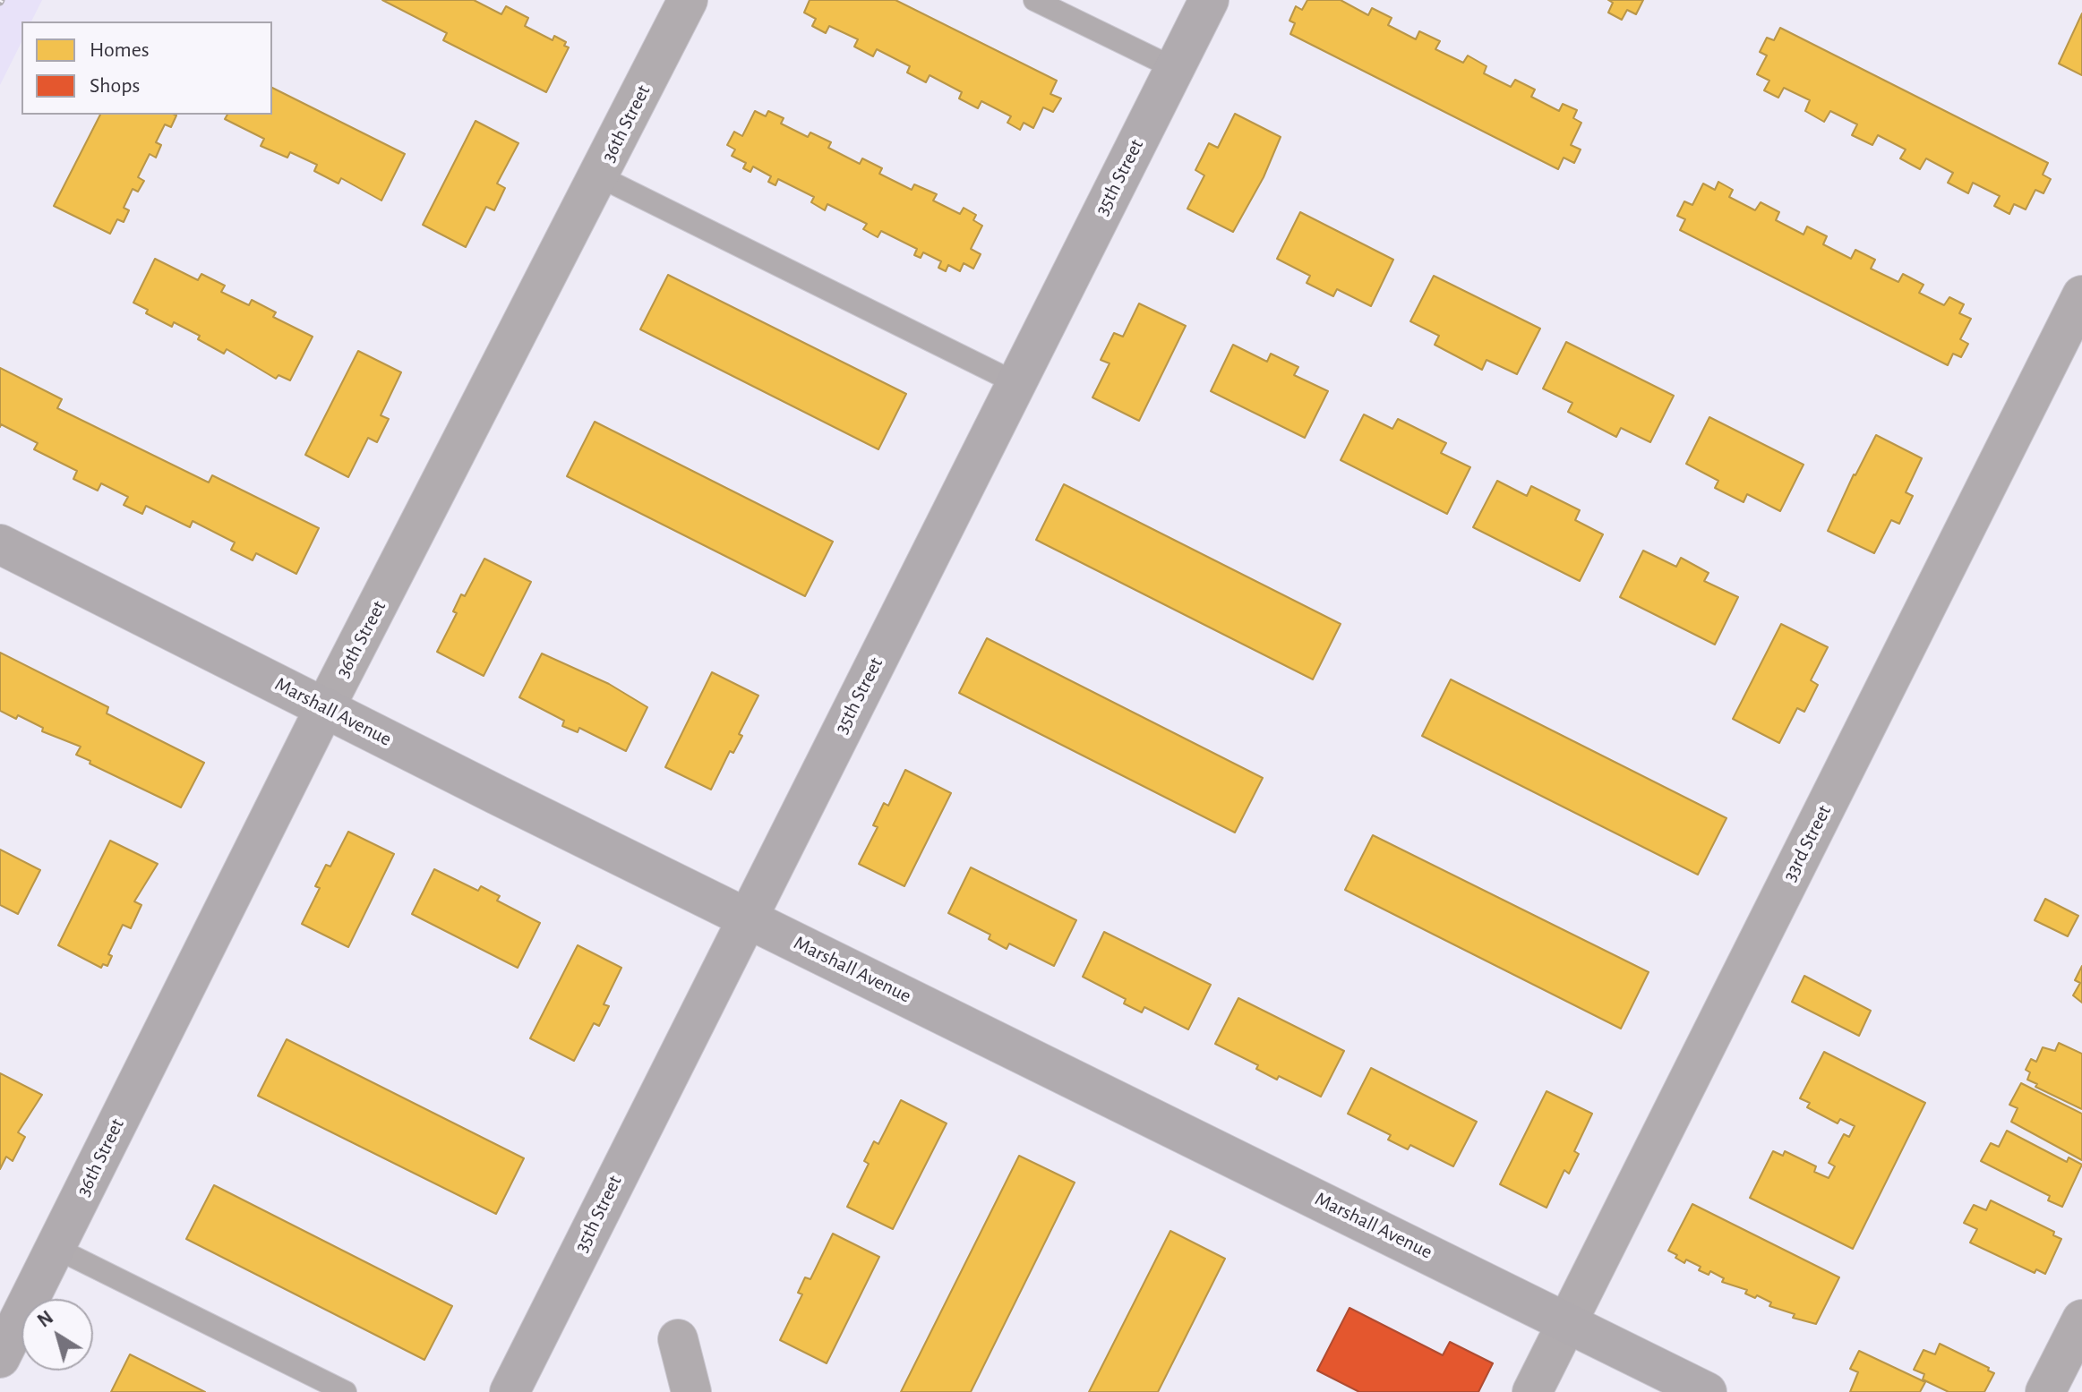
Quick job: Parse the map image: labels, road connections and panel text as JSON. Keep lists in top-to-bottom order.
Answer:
{
  "streets": {
    "street": [
      "36th Street",
      "35th Street",
      "Marshall Avenue",
      "33rd Street"
    ]
  },
  "crossings": [
    ["36th Street", "Marshall Avenue"],
    ["35th Street", "Marshall Avenue"],
    ["Marshall Avenue", "33rd Street"]
  ],
  "legend": ["Homes", "Shops"],
  "north": "top left"
}
